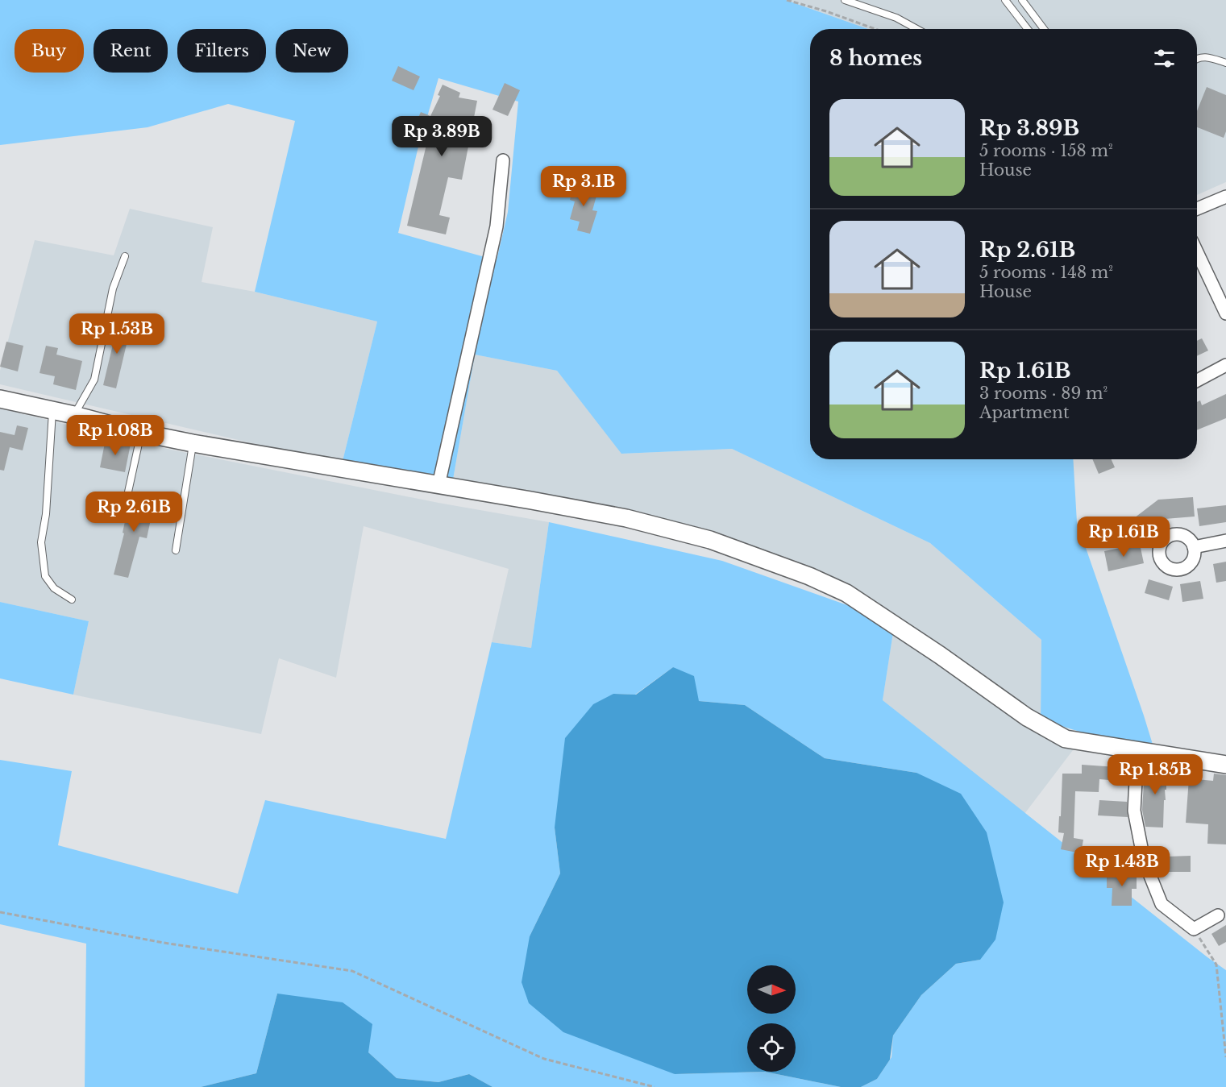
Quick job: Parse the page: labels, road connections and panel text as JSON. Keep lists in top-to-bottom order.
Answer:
{
  "north": "right",
  "page": {
    "chip": [
      "Buy",
      "Rent",
      "Filters",
      "New"
    ],
    "heading": "8 homes",
    "list": [
      {
        "name": "Rp 3.89B",
        "note": "5 rooms · 158 m² · House"
      },
      {
        "name": "Rp 2.61B",
        "note": "5 rooms · 148 m² · House"
      },
      {
        "name": "Rp 1.61B",
        "note": "3 rooms · 89 m² · Apartment"
      }
    ],
    "price": [
      "Rp 3.89B",
      "Rp 3.1B",
      "Rp 1.53B",
      "Rp 1.08B",
      "Rp 2.61B",
      "Rp 1.61B",
      "Rp 1.85B",
      "Rp 1.43B"
    ]
  }
}
